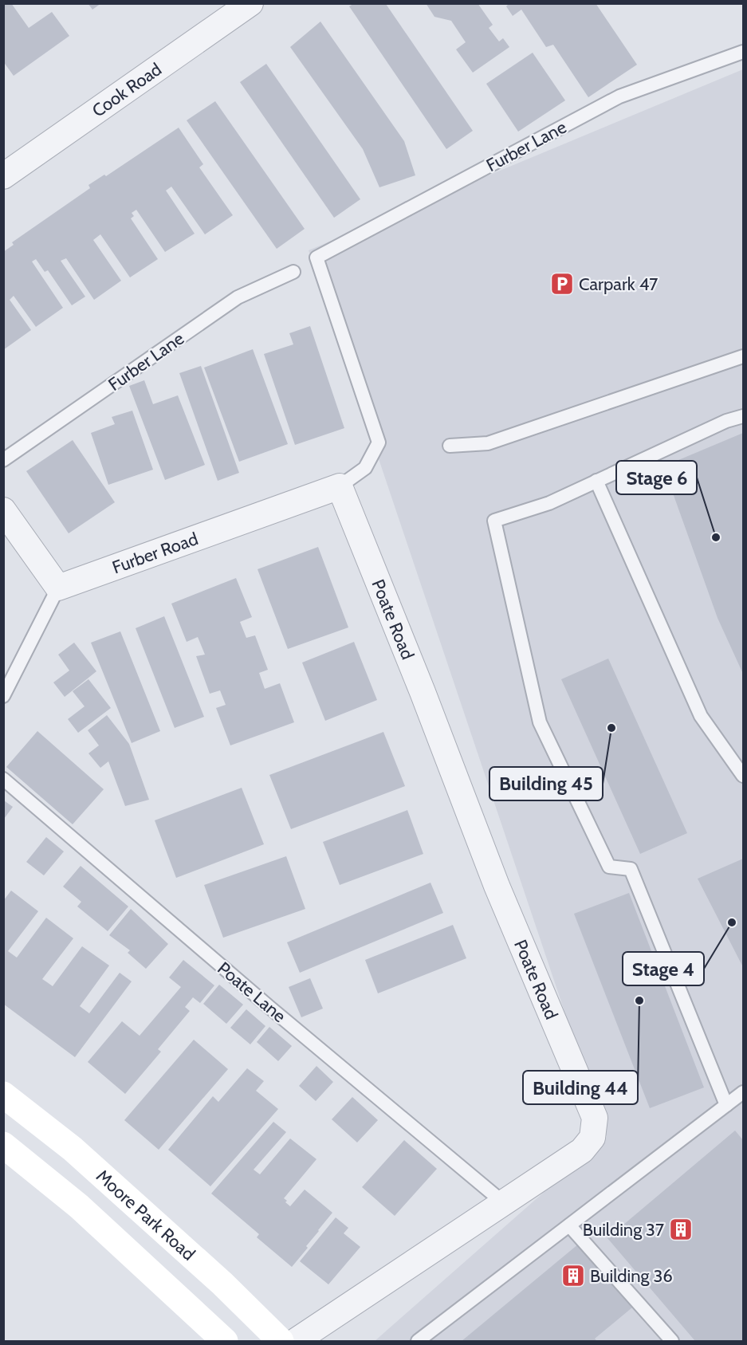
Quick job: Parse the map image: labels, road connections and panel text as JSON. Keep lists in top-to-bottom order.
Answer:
{
  "streets": {
    "main road": ["Moore Park Road"],
    "street": ["Cook Road", "Furber Road", "Poate Road"],
    "lane": ["Furber Lane", "Poate Lane"]
  },
  "crossings": [
    ["Furber Lane", "Furber Road"],
    ["Furber Lane", "Poate Road"],
    ["Furber Road", "Poate Road"],
    ["Poate Road", "Poate Lane"]
  ],
  "places": {
    "parking": ["Carpark 47"],
    "other": [
      "Stage 6",
      "Building 45",
      "Stage 4",
      "Building 44"
    ],
    "building": ["Building 37", "Building 36"]
  }
}
